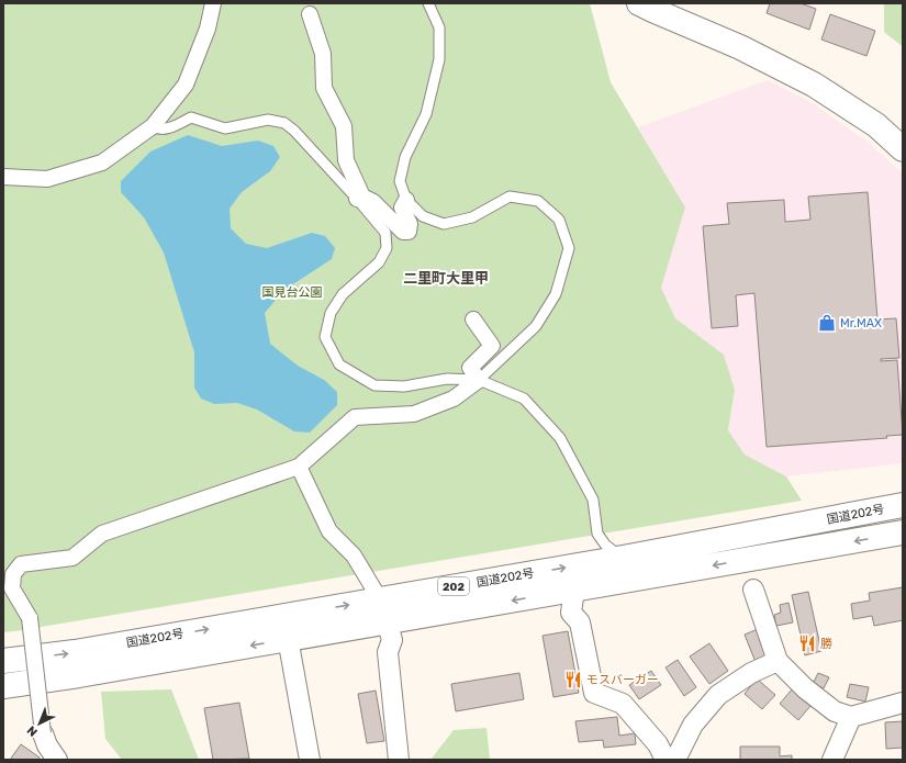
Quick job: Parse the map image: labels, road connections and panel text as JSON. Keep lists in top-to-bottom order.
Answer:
{
  "streets": {
    "main road": ["国道202号", "202"]
  },
  "districts": ["二里町大里甲"],
  "parks": ["国見台公園"],
  "places": {
    "shop": ["Mr.MAX"],
    "restaurant": ["勝", "モスバーガー"]
  },
  "north": "bottom left"
}
